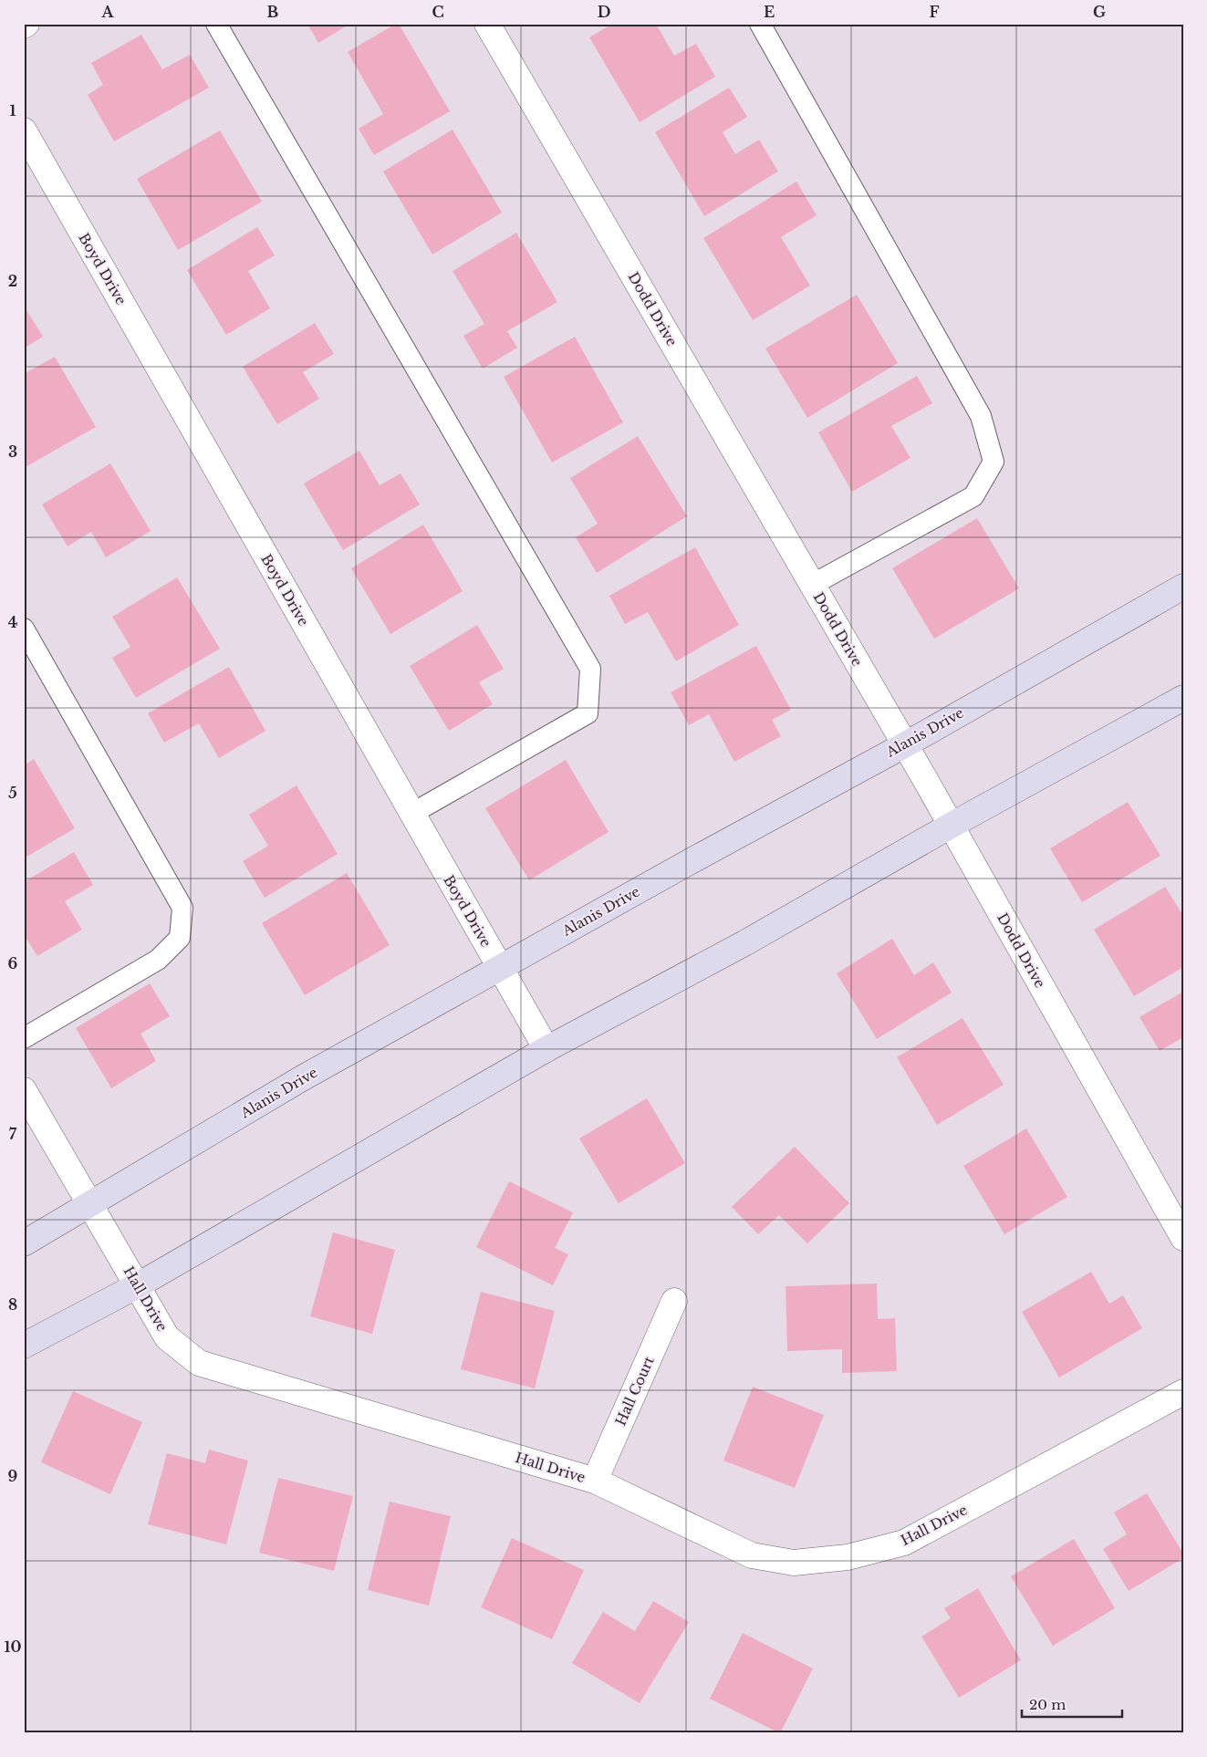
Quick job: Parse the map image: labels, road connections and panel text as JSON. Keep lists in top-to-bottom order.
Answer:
{
  "streets": {
    "main road": ["Alanis Drive"],
    "street": [
      "Boyd Drive",
      "Dodd Drive",
      "Hall Drive",
      "Hall Court"
    ]
  },
  "crossings": [
    ["Boyd Drive", "Alanis Drive"],
    ["Dodd Drive", "Alanis Drive"],
    ["Alanis Drive", "Hall Drive"],
    ["Hall Drive", "Hall Court"]
  ],
  "scale_bar": "20 m",
  "grid": {
    "columns": [
      "A",
      "B",
      "C",
      "D",
      "E",
      "F",
      "G"
    ],
    "rows": [
      "1",
      "2",
      "3",
      "4",
      "5",
      "6",
      "7",
      "8",
      "9",
      "10"
    ]
  }
}
